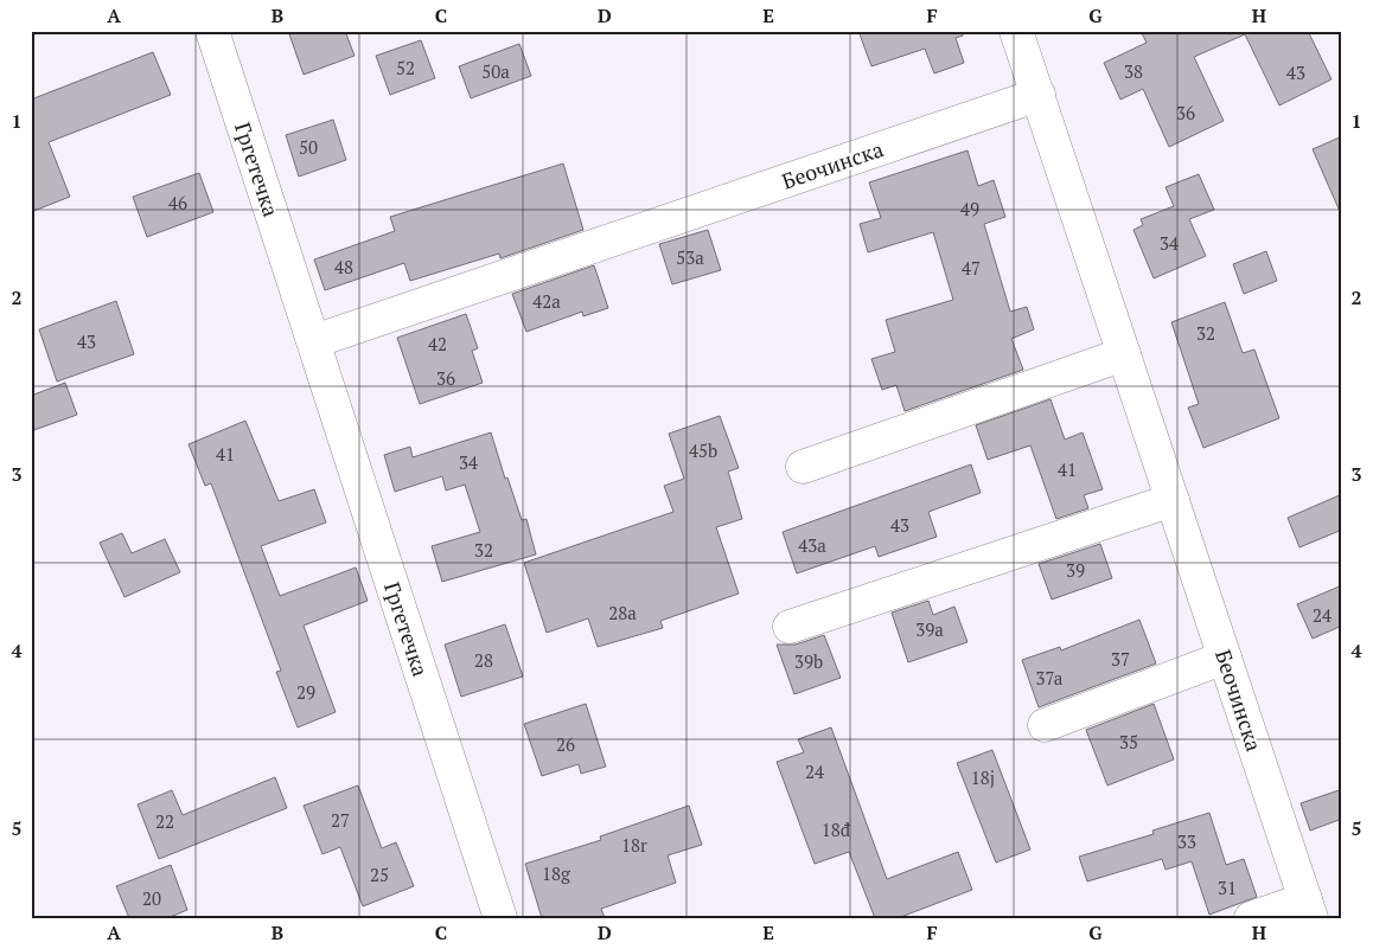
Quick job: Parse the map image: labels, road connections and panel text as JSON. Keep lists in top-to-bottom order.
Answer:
{
  "streets": {
    "street": ["Беочинска", "Гргетечка"]
  },
  "crossings": [
    ["Беочинска", "Гргетечка"]
  ],
  "house_numbers": [
    "52",
    "50a",
    "38",
    "43",
    "36",
    "50",
    "46",
    "49",
    "34",
    "53a",
    "48",
    "47",
    "42a",
    "32",
    "43",
    "42",
    "36",
    "45b",
    "41",
    "34",
    "41",
    "43",
    "43a",
    "32",
    "39",
    "28a",
    "24",
    "39a",
    "37",
    "28",
    "39b",
    "37a",
    "29",
    "35",
    "26",
    "24",
    "18j",
    "27",
    "22",
    "18đ",
    "33",
    "18r",
    "18g",
    "25",
    "31",
    "20"
  ],
  "grid": {
    "columns": [
      "A",
      "B",
      "C",
      "D",
      "E",
      "F",
      "G",
      "H"
    ],
    "rows": [
      "1",
      "2",
      "3",
      "4",
      "5"
    ]
  }
}
